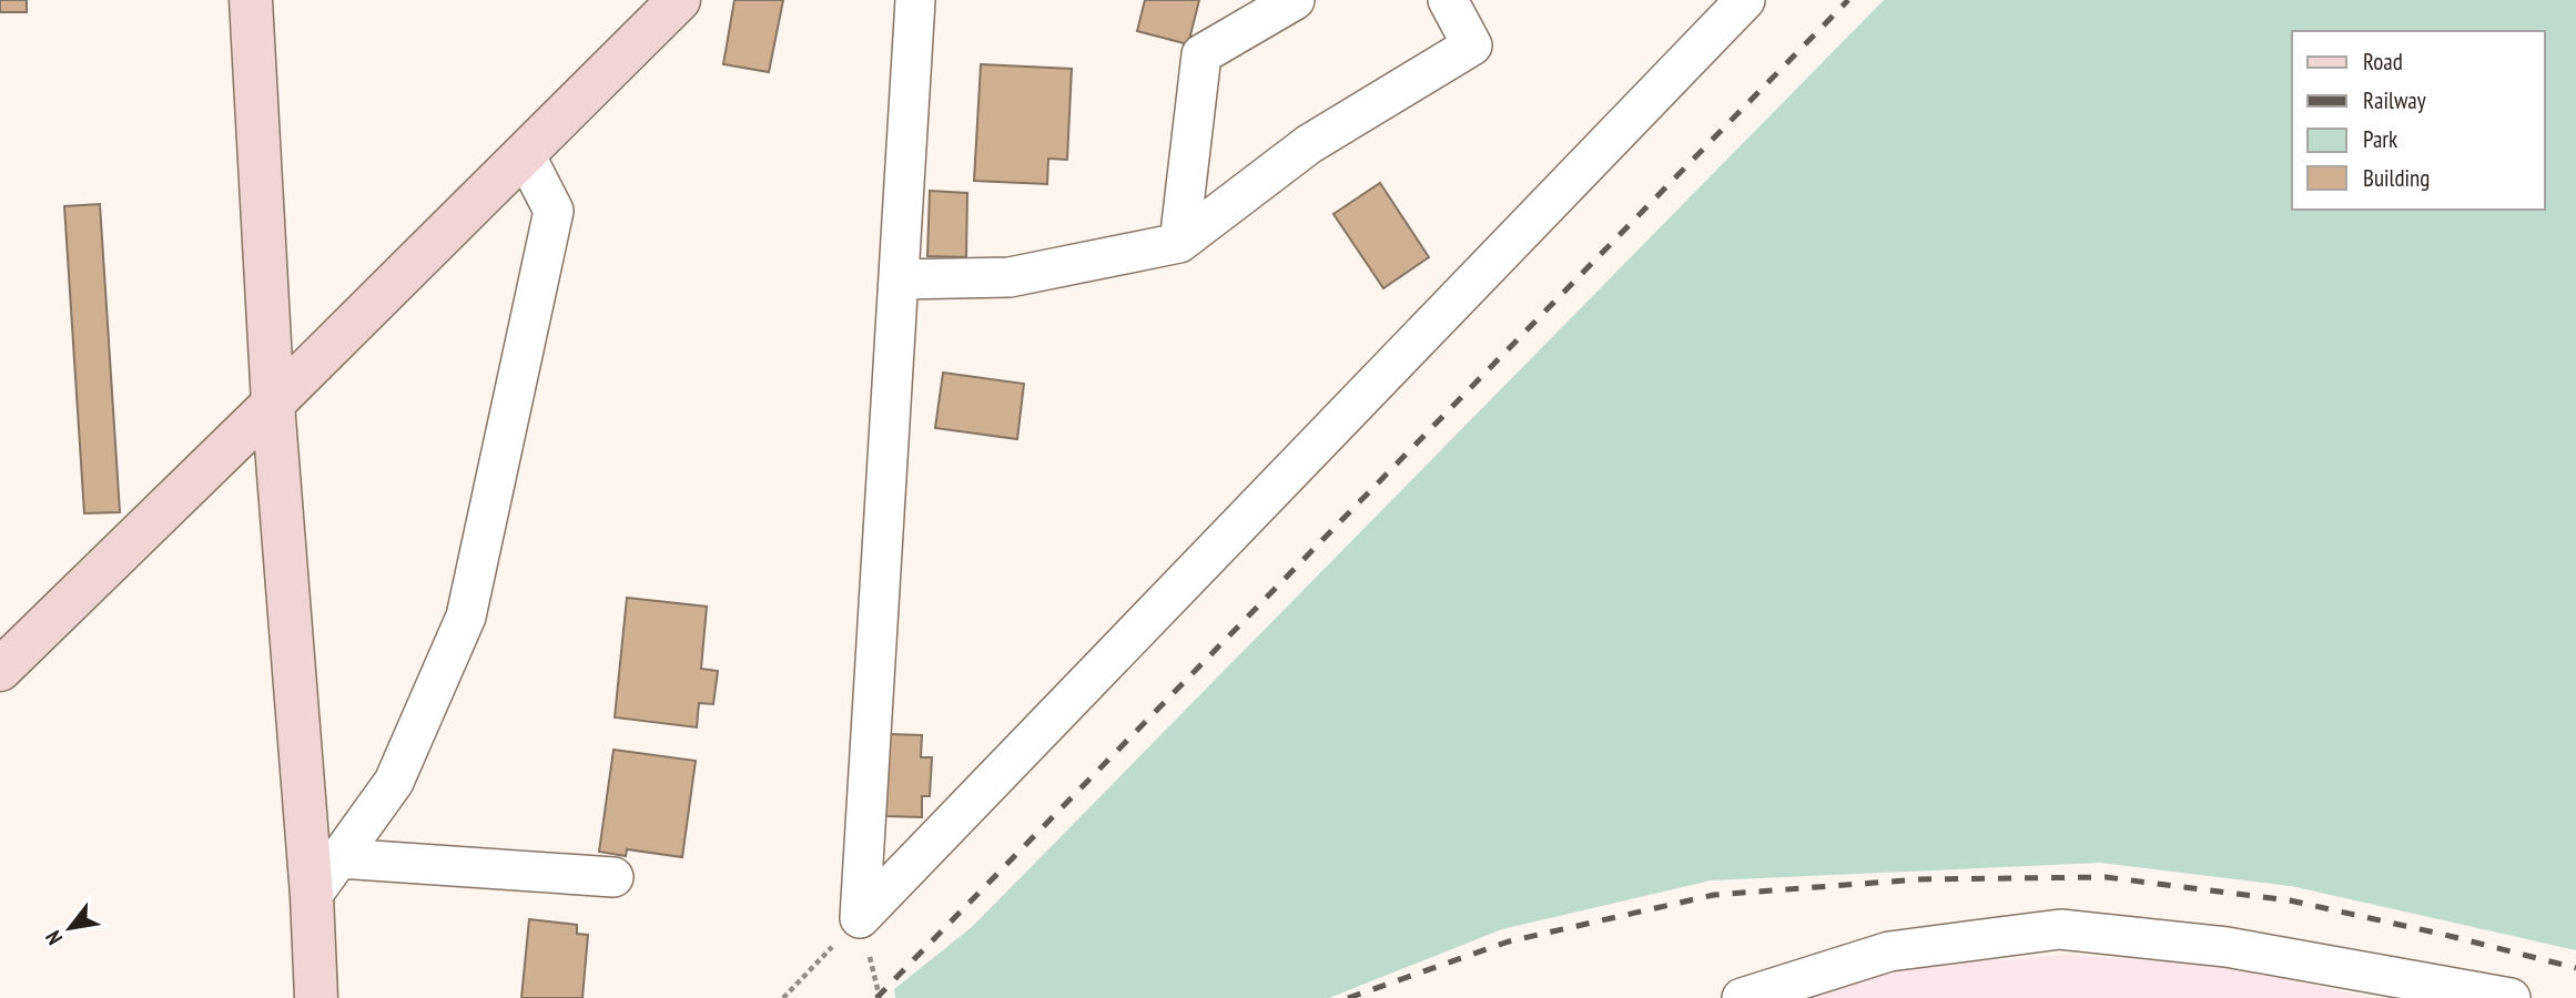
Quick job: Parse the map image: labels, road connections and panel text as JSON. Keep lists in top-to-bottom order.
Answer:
{
  "legend": [
    "Road",
    "Railway",
    "Park",
    "Building"
  ],
  "north": "bottom left"
}
